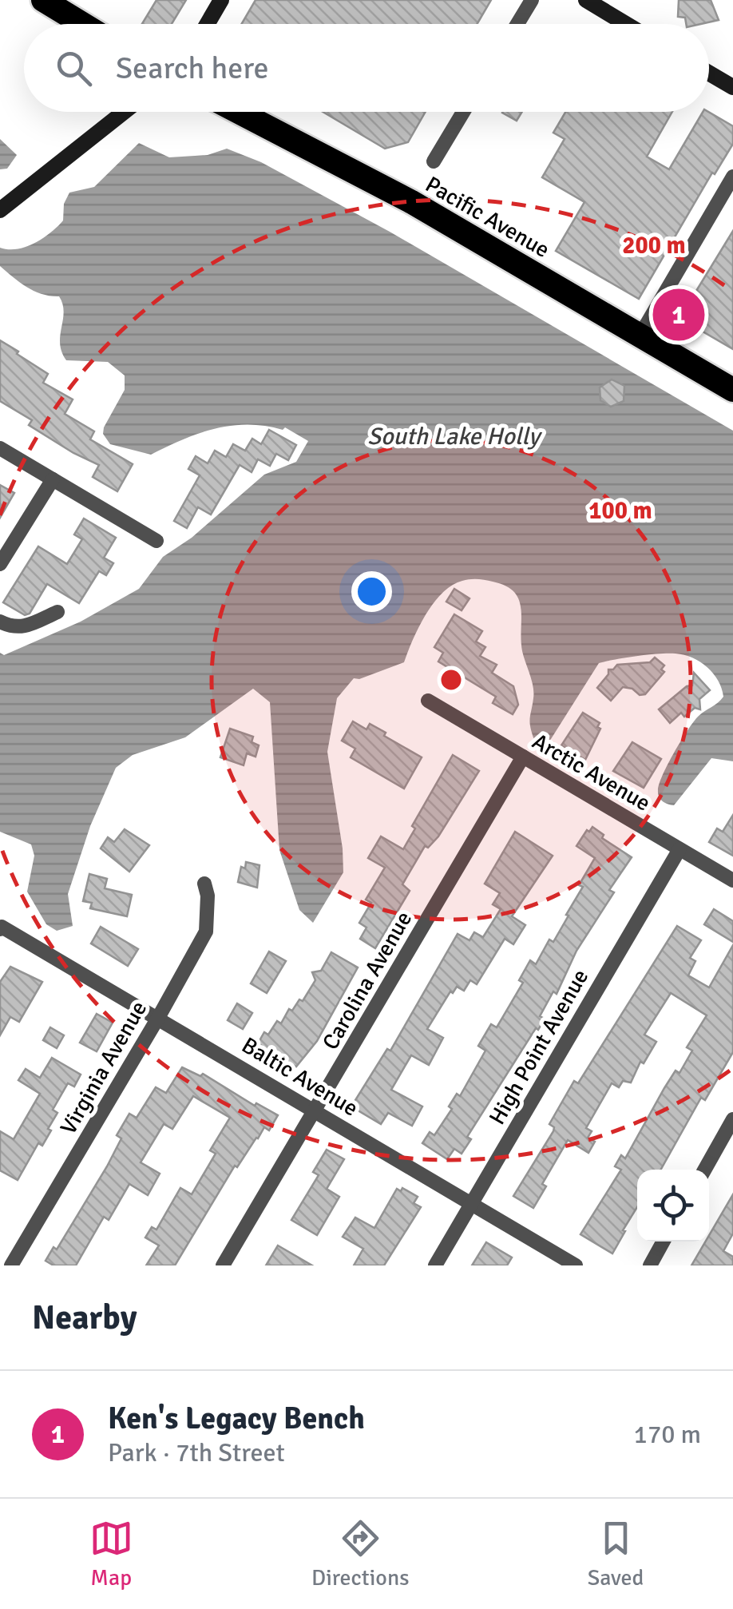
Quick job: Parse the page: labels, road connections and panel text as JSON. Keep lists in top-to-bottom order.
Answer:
{
  "streets": {
    "highway": ["Pacific Avenue"],
    "street": [
      "Arctic Avenue",
      "Carolina Avenue",
      "High Point Avenue",
      "Virginia Avenue",
      "Baltic Avenue"
    ]
  },
  "crossings": [
    ["Arctic Avenue", "Carolina Avenue"],
    ["Arctic Avenue", "High Point Avenue"],
    ["Carolina Avenue", "Baltic Avenue"],
    ["High Point Avenue", "Baltic Avenue"],
    ["Virginia Avenue", "Baltic Avenue"]
  ],
  "water": ["South Lake Holly"],
  "page": {
    "search": "Search here",
    "pins": "1",
    "heading": "Nearby",
    "list": [
      {
        "mark": "1",
        "name": "Ken's Legacy Bench",
        "note": "Park · 7th Street",
        "value": "170 m"
      }
    ],
    "nav": ["Map", "Directions", "Saved"]
  },
  "rings": ["200 m", "100 m"]
}
